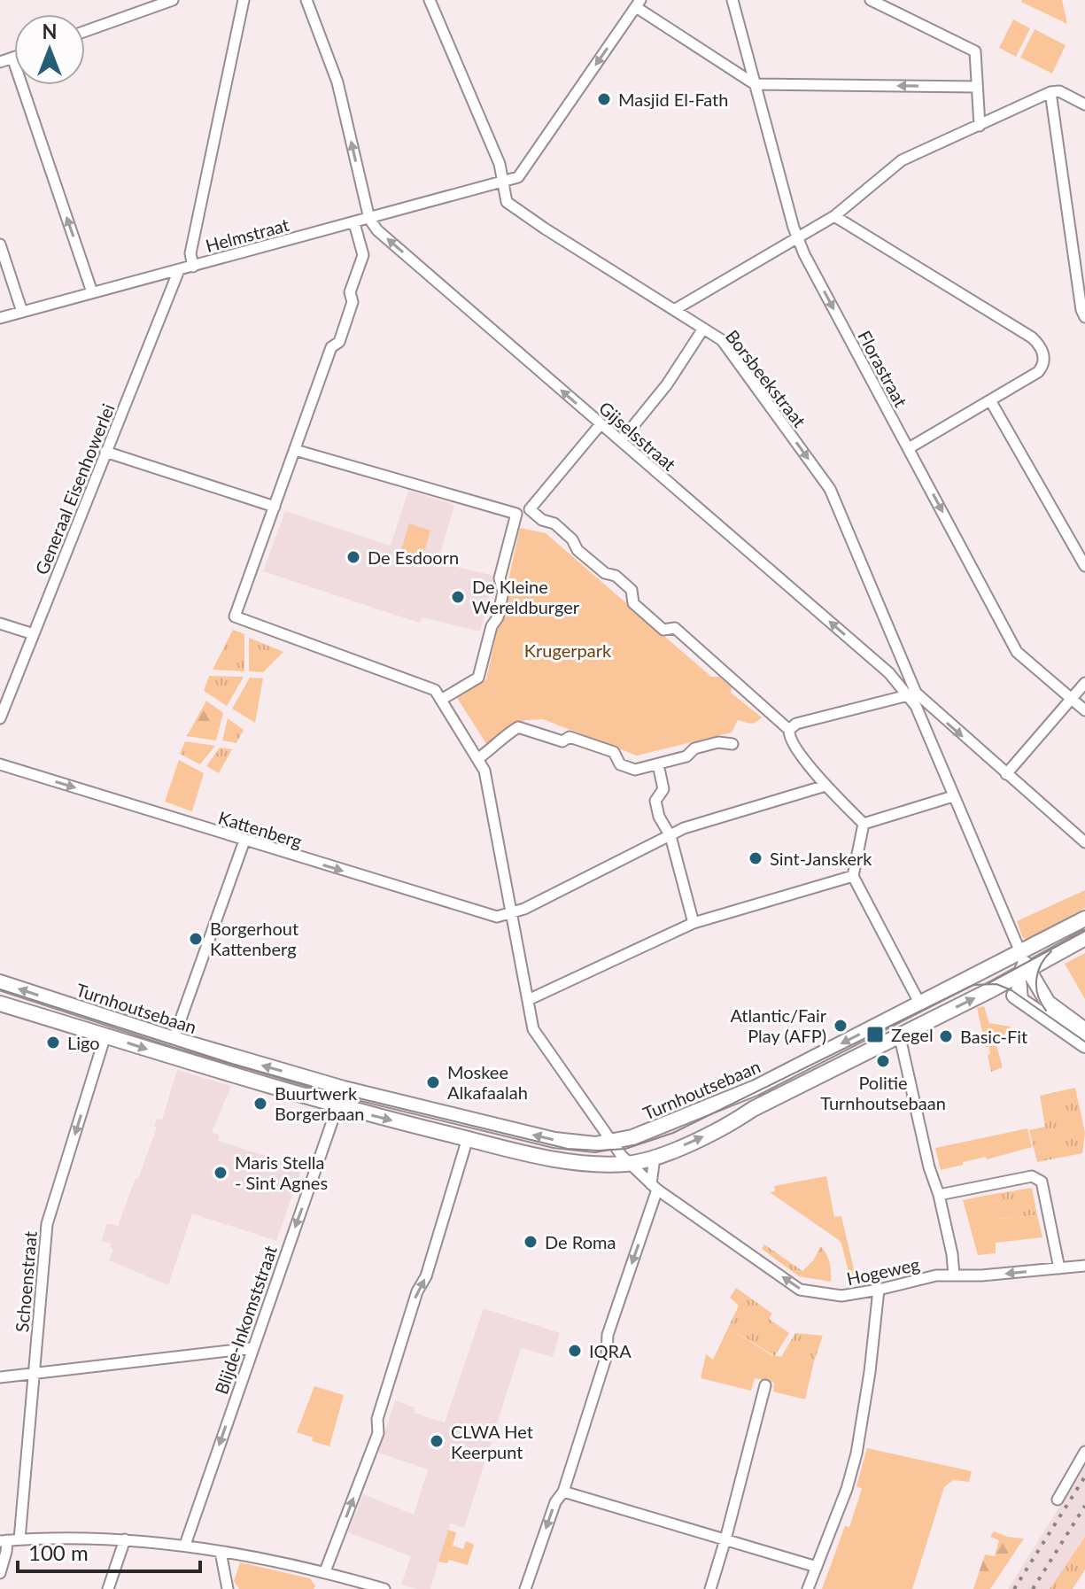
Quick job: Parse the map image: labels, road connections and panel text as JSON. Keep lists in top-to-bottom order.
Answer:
{
  "streets": {
    "main road": ["Turnhoutsebaan"],
    "street": [
      "Helmstraat",
      "Florastraat",
      "Borsbeekstraat",
      "Gijselsstraat",
      "Generaal Eisenhowerlei",
      "Kattenberg",
      "Hogeweg",
      "Schoenstraat",
      "Blijde-Inkomststraat"
    ]
  },
  "crossings": [
    ["Helmstraat", "Borsbeekstraat"],
    ["Helmstraat", "Gijselsstraat"],
    ["Helmstraat", "Generaal Eisenhowerlei"],
    ["Gijselsstraat", "Turnhoutsebaan"],
    ["Kattenberg", "Hogeweg"],
    ["Turnhoutsebaan", "Hogeweg"],
    ["Turnhoutsebaan", "Schoenstraat"],
    ["Turnhoutsebaan", "Blijde-Inkomststraat"]
  ],
  "one_way": [
    "Florastraat",
    "Borsbeekstraat",
    "Gijselsstraat",
    "Kattenberg",
    "Schoenstraat",
    "Blijde-Inkomststraat"
  ],
  "parks": ["Krugerpark"],
  "places": {
    "other": [
      "Masjid El-Fath",
      "De Esdoorn",
      "De Kleine Wereldburger",
      "Sint-Janskerk",
      "Borgerhout Kattenberg",
      "Atlantic/Fair Play (AFP)",
      "Basic-Fit",
      "Ligo",
      "Politie Turnhoutsebaan",
      "Moskee Alkafaalah",
      "Buurtwerk Borgerbaan",
      "Maris Stella - Sint Agnes",
      "De Roma",
      "IQRA",
      "CLWA Het Keerpunt"
    ],
    "transit": ["Zegel"]
  },
  "scale_bar": "100 m",
  "north": "top"
}
